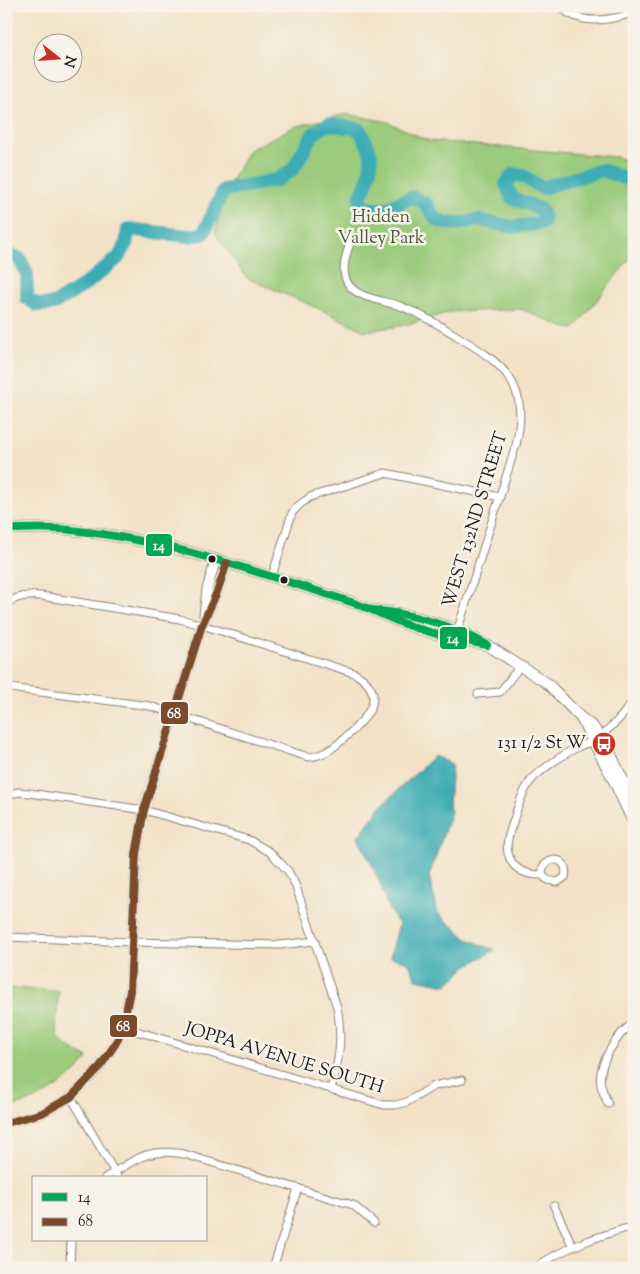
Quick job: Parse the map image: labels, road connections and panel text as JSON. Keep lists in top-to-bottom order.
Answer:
{
  "streets": {
    "street": ["WEST 132ND STREET", "JOPPA AVENUE SOUTH"]
  },
  "parks": ["Hidden Valley Park"],
  "places": {
    "bus stop": ["131 1/2 St W"]
  },
  "lines": ["transit line 14", "transit line 68"],
  "legend": ["14", "68"],
  "north": "right"
}
